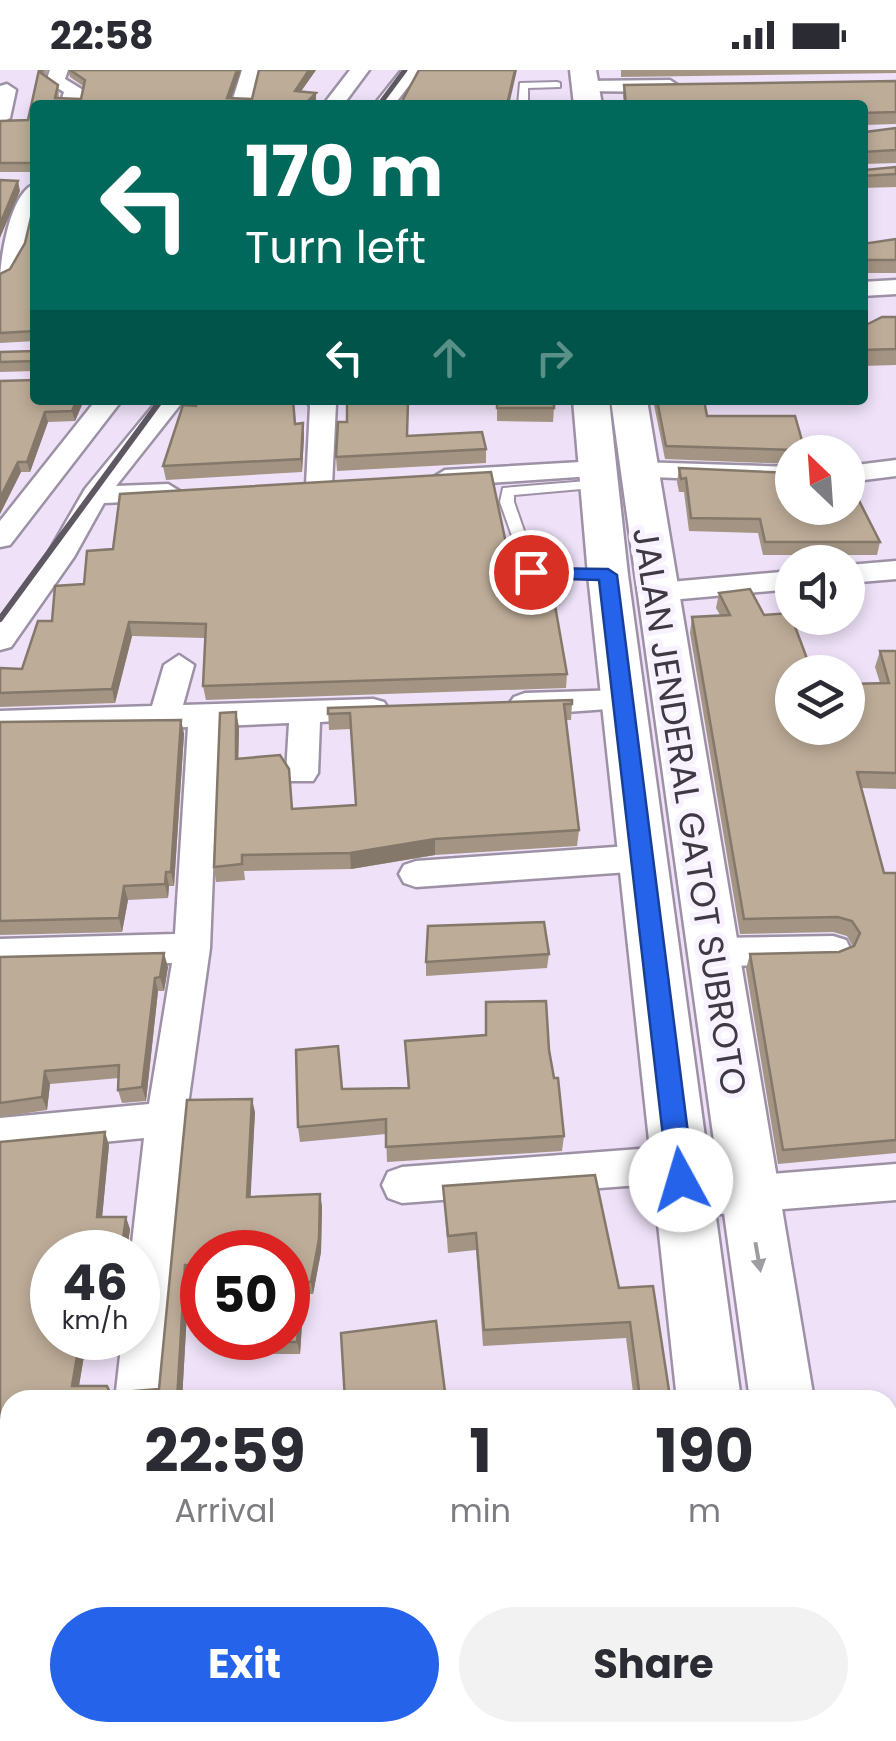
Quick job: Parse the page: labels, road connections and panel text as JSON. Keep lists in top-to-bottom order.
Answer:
{
  "streets": {
    "main road": ["JALAN JENDERAL GATOT SUBROTO"]
  },
  "north": "top left",
  "page": {
    "status": "22:58",
    "turn": ["170 m", "Turn left"],
    "speed": "46 km/h",
    "limit": "50",
    "eta": [
      "22:59",
      "Arrival",
      "1",
      "min",
      "190",
      "m"
    ],
    "buttons": ["Exit", "Share"]
  }
}
